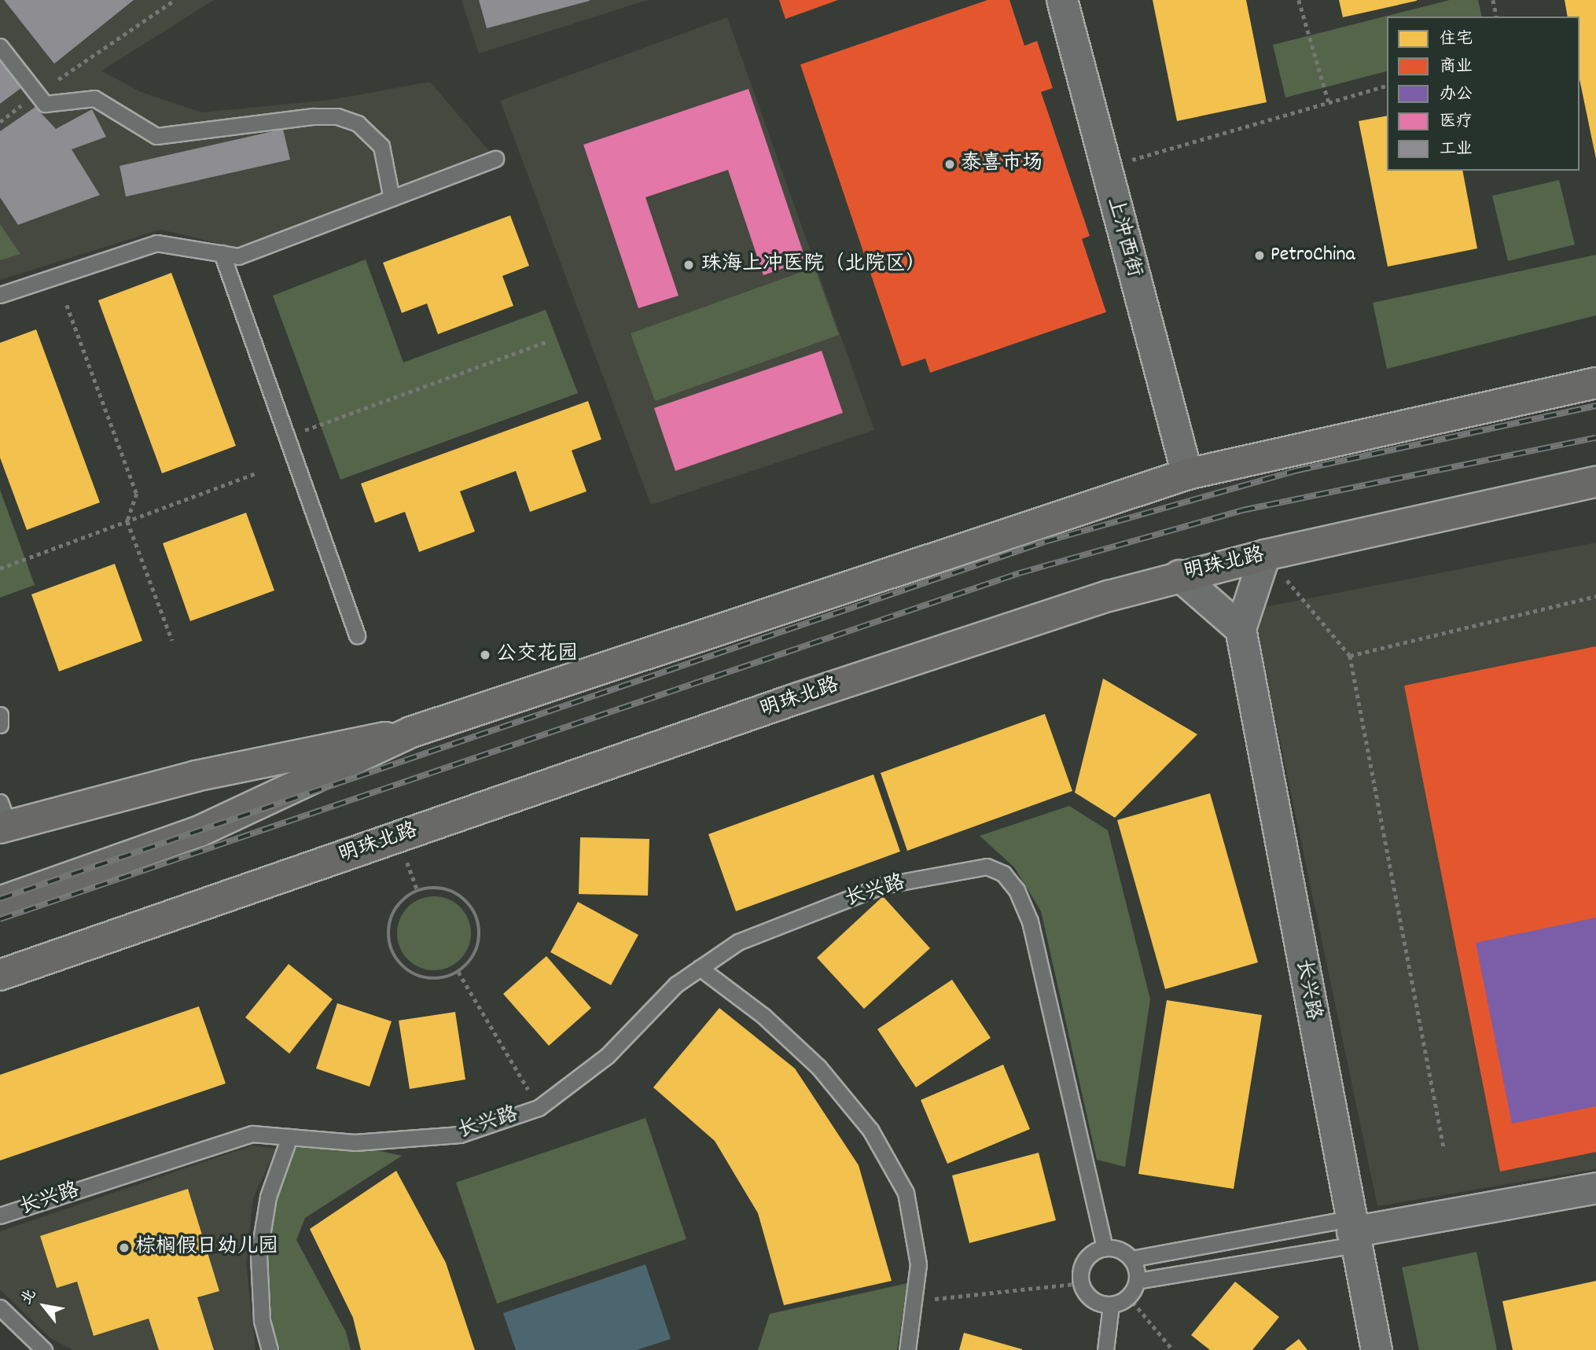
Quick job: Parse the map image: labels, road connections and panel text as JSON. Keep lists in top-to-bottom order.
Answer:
{
  "streets": {
    "main road": ["明珠北路"],
    "street": ["上沖西街", "长兴路"]
  },
  "crossings": [
    ["明珠北路", "长兴路"]
  ],
  "places": [
    "泰喜市场",
    "PetroChina",
    "珠海上冲医院（北院区）",
    "公交花园",
    "棕榈假日幼儿园"
  ],
  "legend": [
    "住宅",
    "商业",
    "办公",
    "医疗",
    "工业"
  ],
  "north": "top left"
}
